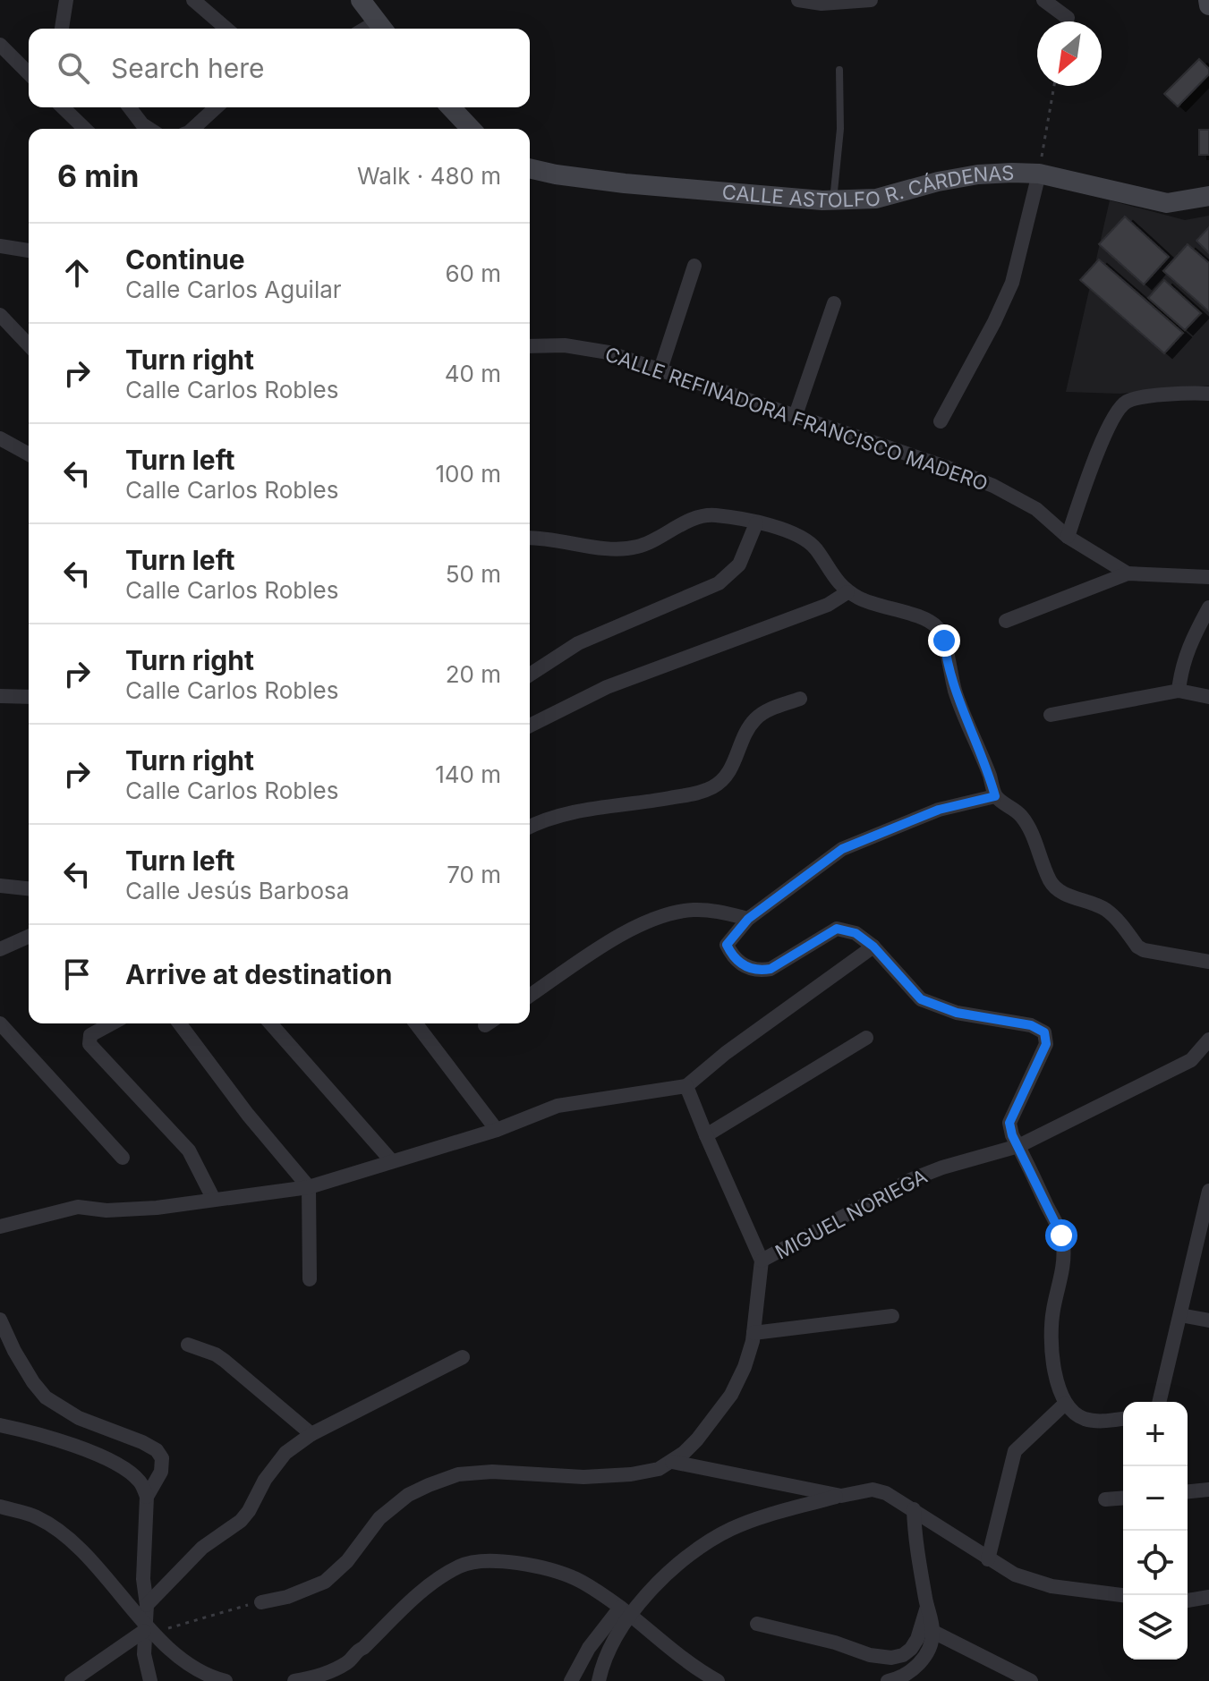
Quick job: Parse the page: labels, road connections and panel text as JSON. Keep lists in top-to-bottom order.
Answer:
{
  "streets": {
    "street": ["CALLE ASTOLFO R. CÁRDENAS", "CALLE REFINADORA FRANCISCO MADERO", "MIGUEL NORIEGA"]
  },
  "north": "bottom left",
  "page": {
    "search": "Search here",
    "heading": ["6 min", "Walk · 480 m"],
    "list": [
      ["Continue", "Calle Carlos Aguilar", "60 m"],
      ["Turn right", "Calle Carlos Robles", "40 m"],
      ["Turn left", "Calle Carlos Robles", "100 m"],
      ["Turn left", "Calle Carlos Robles", "50 m"],
      ["Turn right", "Calle Carlos Robles", "20 m"],
      ["Turn right", "Calle Carlos Robles", "140 m"],
      ["Turn left", "Calle Jesús Barbosa", "70 m"],
      "Arrive at destination"
    ],
    "map_buttons": ["+", "−"]
  }
}
